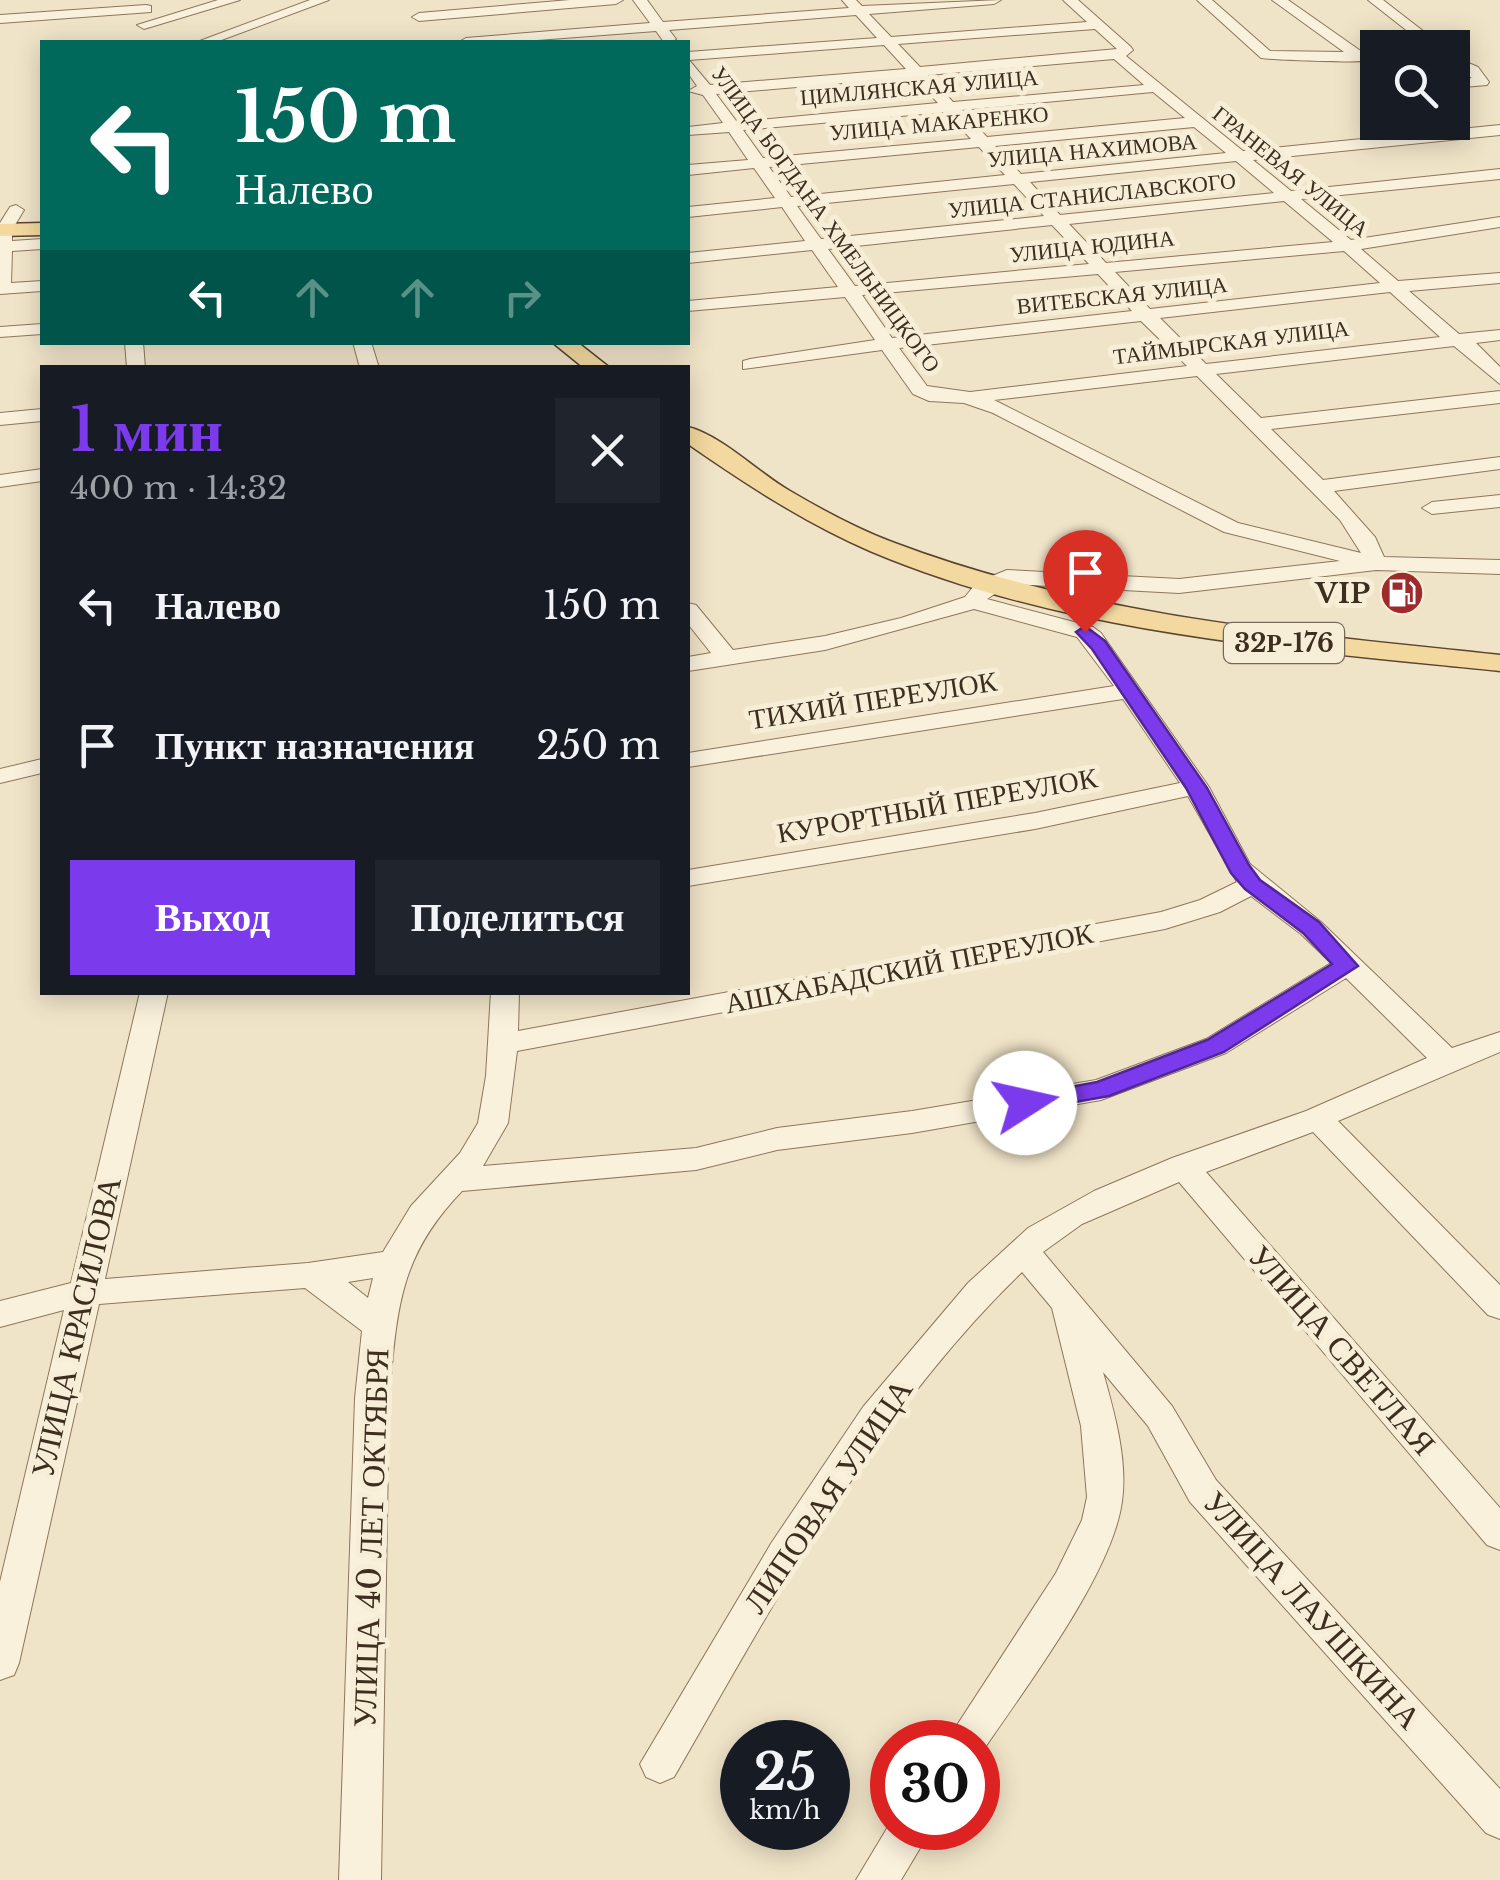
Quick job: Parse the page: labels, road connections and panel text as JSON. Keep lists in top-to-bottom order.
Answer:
{
  "streets": {
    "main road": ["32Р-176"],
    "street": [
      "ЦИМЛЯНСКАЯ УЛИЦА",
      "УЛИЦА МАКАРЕНКО",
      "УЛИЦА НАХИМОВА",
      "ГРАНЕВАЯ УЛИЦА",
      "УЛИЦА СТАНИСЛАВСКОГО",
      "УЛИЦА БОГДАНА ХМЕЛЬНИЦКОГО",
      "УЛИЦА ЮДИНА",
      "ВИТЕБСКАЯ УЛИЦА",
      "ТАЙМЫРСКАЯ УЛИЦА",
      "ТИХИЙ ПЕРЕУЛОК",
      "КУРОРТНЫЙ ПЕРЕУЛОК",
      "АШХАБАДСКИЙ ПЕРЕУЛОК",
      "УЛИЦА КРАСИЛОВА",
      "УЛИЦА СВЕТЛАЯ",
      "ЛИПОВАЯ УЛИЦА",
      "УЛИЦА 40 ЛЕТ ОКТЯБРЯ",
      "УЛИЦА ЛАУШКИНА"
    ]
  },
  "crossings": [
    ["ЦИМЛЯНСКАЯ УЛИЦА", "ГРАНЕВАЯ УЛИЦА"],
    ["ЦИМЛЯНСКАЯ УЛИЦА", "УЛИЦА БОГДАНА ХМЕЛЬНИЦКОГО"],
    ["УЛИЦА МАКАРЕНКО", "ГРАНЕВАЯ УЛИЦА"],
    ["УЛИЦА МАКАРЕНКО", "УЛИЦА БОГДАНА ХМЕЛЬНИЦКОГО"],
    ["УЛИЦА НАХИМОВА", "ГРАНЕВАЯ УЛИЦА"],
    ["УЛИЦА НАХИМОВА", "УЛИЦА БОГДАНА ХМЕЛЬНИЦКОГО"],
    ["ГРАНЕВАЯ УЛИЦА", "УЛИЦА СТАНИСЛАВСКОГО"],
    ["ГРАНЕВАЯ УЛИЦА", "УЛИЦА ЮДИНА"],
    ["ГРАНЕВАЯ УЛИЦА", "ВИТЕБСКАЯ УЛИЦА"],
    ["ГРАНЕВАЯ УЛИЦА", "ТАЙМЫРСКАЯ УЛИЦА"],
    ["УЛИЦА СТАНИСЛАВСКОГО", "УЛИЦА БОГДАНА ХМЕЛЬНИЦКОГО"],
    ["УЛИЦА БОГДАНА ХМЕЛЬНИЦКОГО", "УЛИЦА ЮДИНА"],
    ["УЛИЦА БОГДАНА ХМЕЛЬНИЦКОГО", "ВИТЕБСКАЯ УЛИЦА"],
    ["УЛИЦА БОГДАНА ХМЕЛЬНИЦКОГО", "ТАЙМЫРСКАЯ УЛИЦА"],
    ["АШХАБАДСКИЙ ПЕРЕУЛОК", "УЛИЦА 40 ЛЕТ ОКТЯБРЯ"],
    ["УЛИЦА СВЕТЛАЯ", "ЛИПОВАЯ УЛИЦА"],
    ["ЛИПОВАЯ УЛИЦА", "УЛИЦА ЛАУШКИНА"]
  ],
  "places": {
    "fuel station": ["VIP"]
  },
  "page": {
    "turn": ["150 m", "Налево"],
    "heading": ["1 мин", "400 m · 14:32"],
    "list": [
      {
        "name": "Налево",
        "value": "150 m"
      },
      {
        "name": "Пункт назначения",
        "value": "250 m"
      }
    ],
    "buttons": ["Выход", "Поделиться"],
    "speed": "25 km/h",
    "limit": "30"
  }
}
